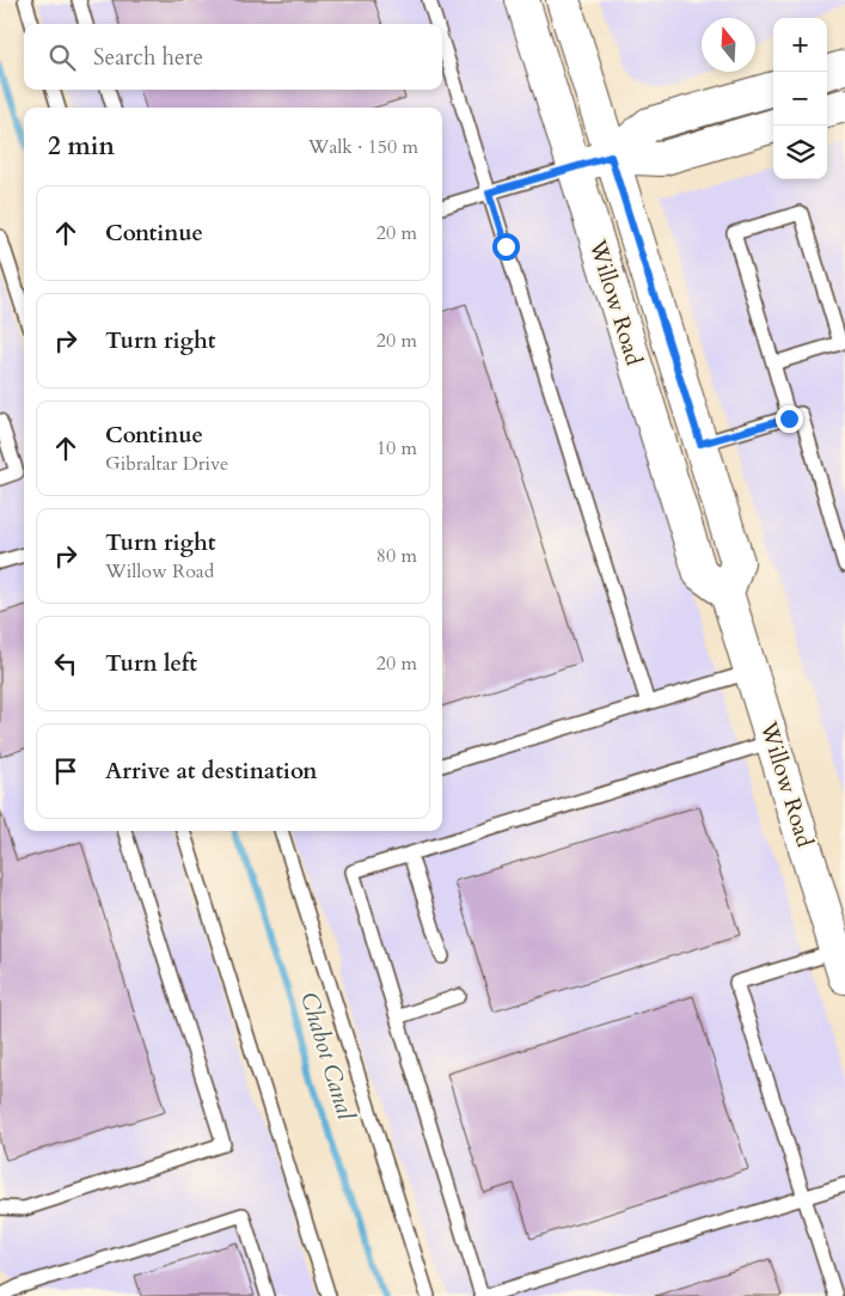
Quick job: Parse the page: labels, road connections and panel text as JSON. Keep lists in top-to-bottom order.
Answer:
{
  "streets": {
    "street": ["Willow Road"]
  },
  "water": ["Chabot Canal"],
  "north": "top",
  "page": {
    "map_buttons": ["+", "−"],
    "search": "Search here",
    "heading": ["2 min", "Walk · 150 m"],
    "list": [
      ["Continue", "20 m"],
      ["Turn right", "20 m"],
      ["Continue", "Gibraltar Drive", "10 m"],
      ["Turn right", "Willow Road", "80 m"],
      ["Turn left", "20 m"],
      "Arrive at destination"
    ]
  }
}
